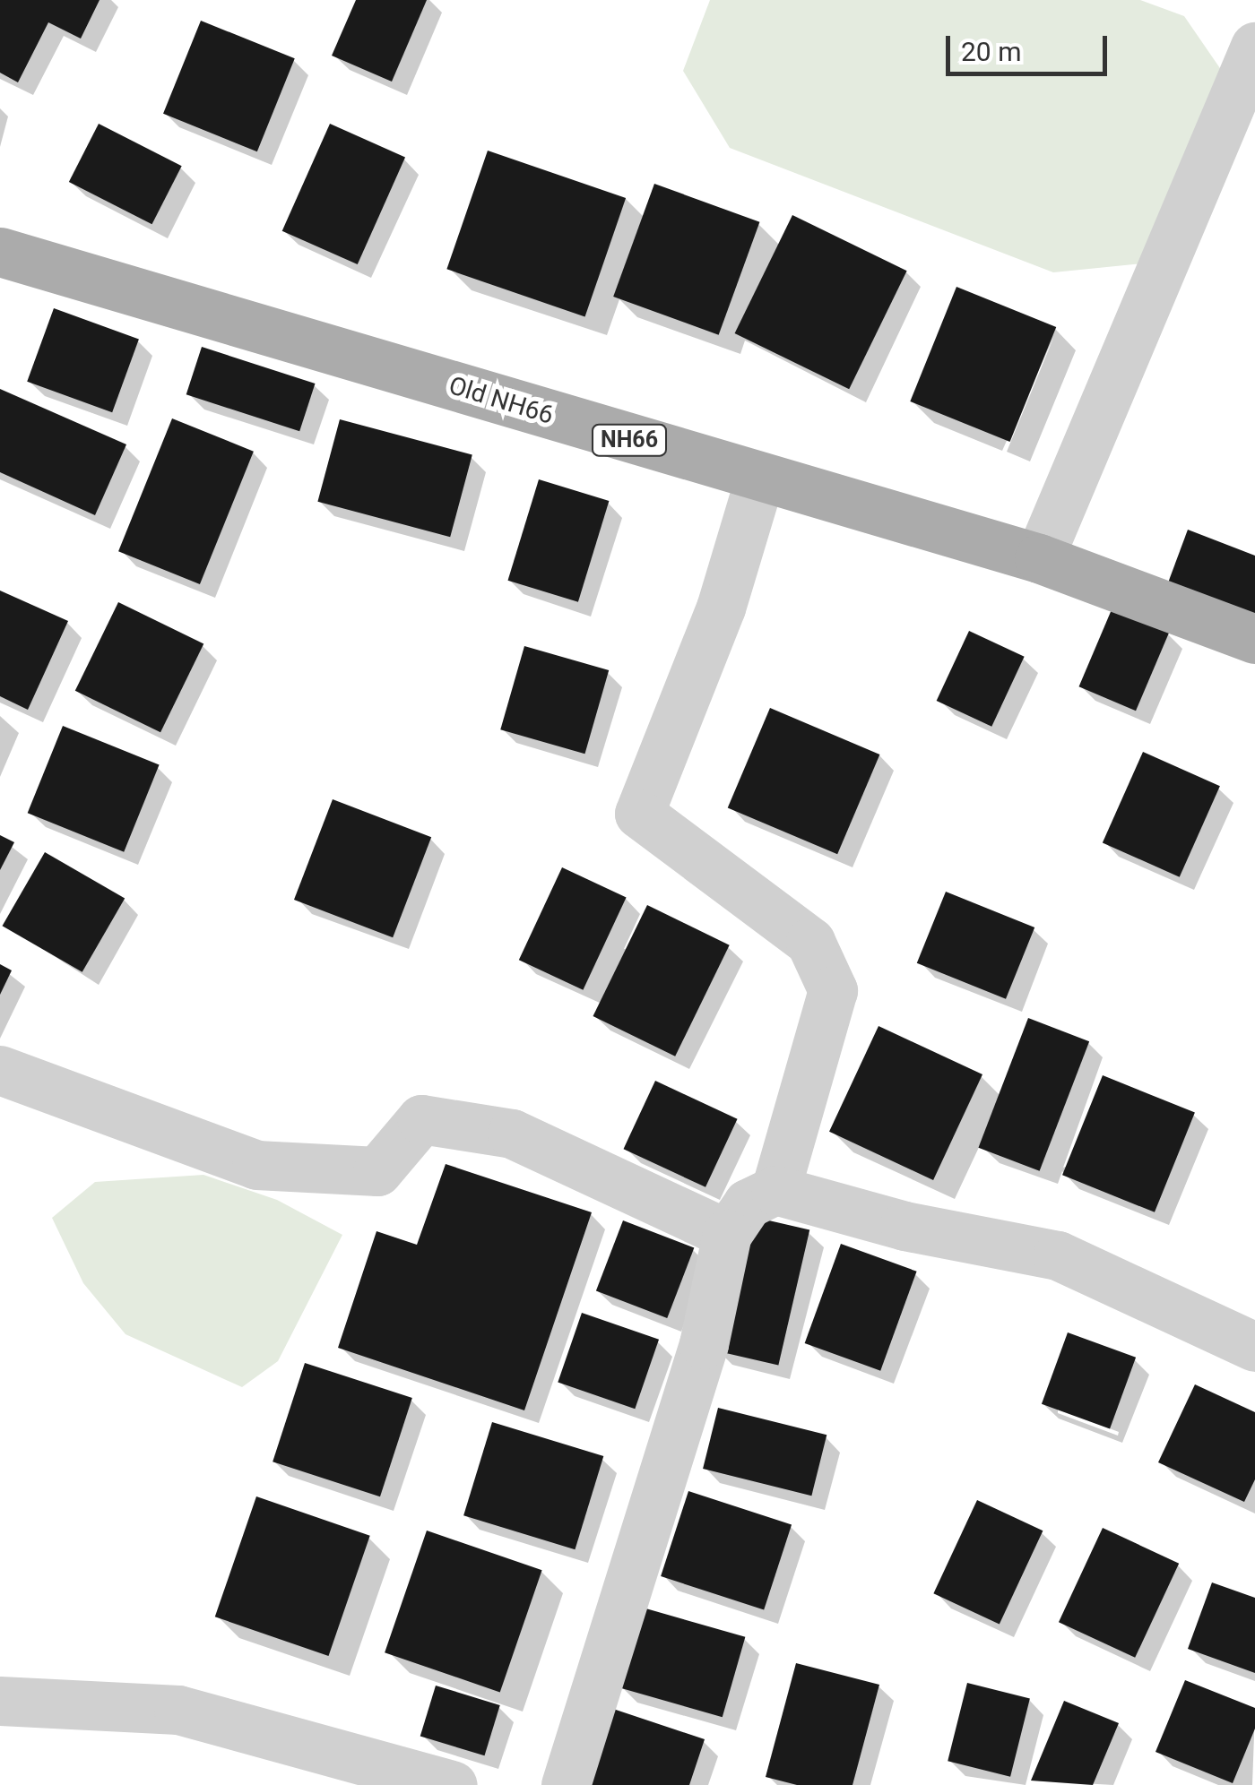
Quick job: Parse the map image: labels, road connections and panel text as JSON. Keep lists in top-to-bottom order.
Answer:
{
  "streets": {
    "main road": ["Old NH66", "NH66"]
  },
  "scale_bar": "20 m"
}
